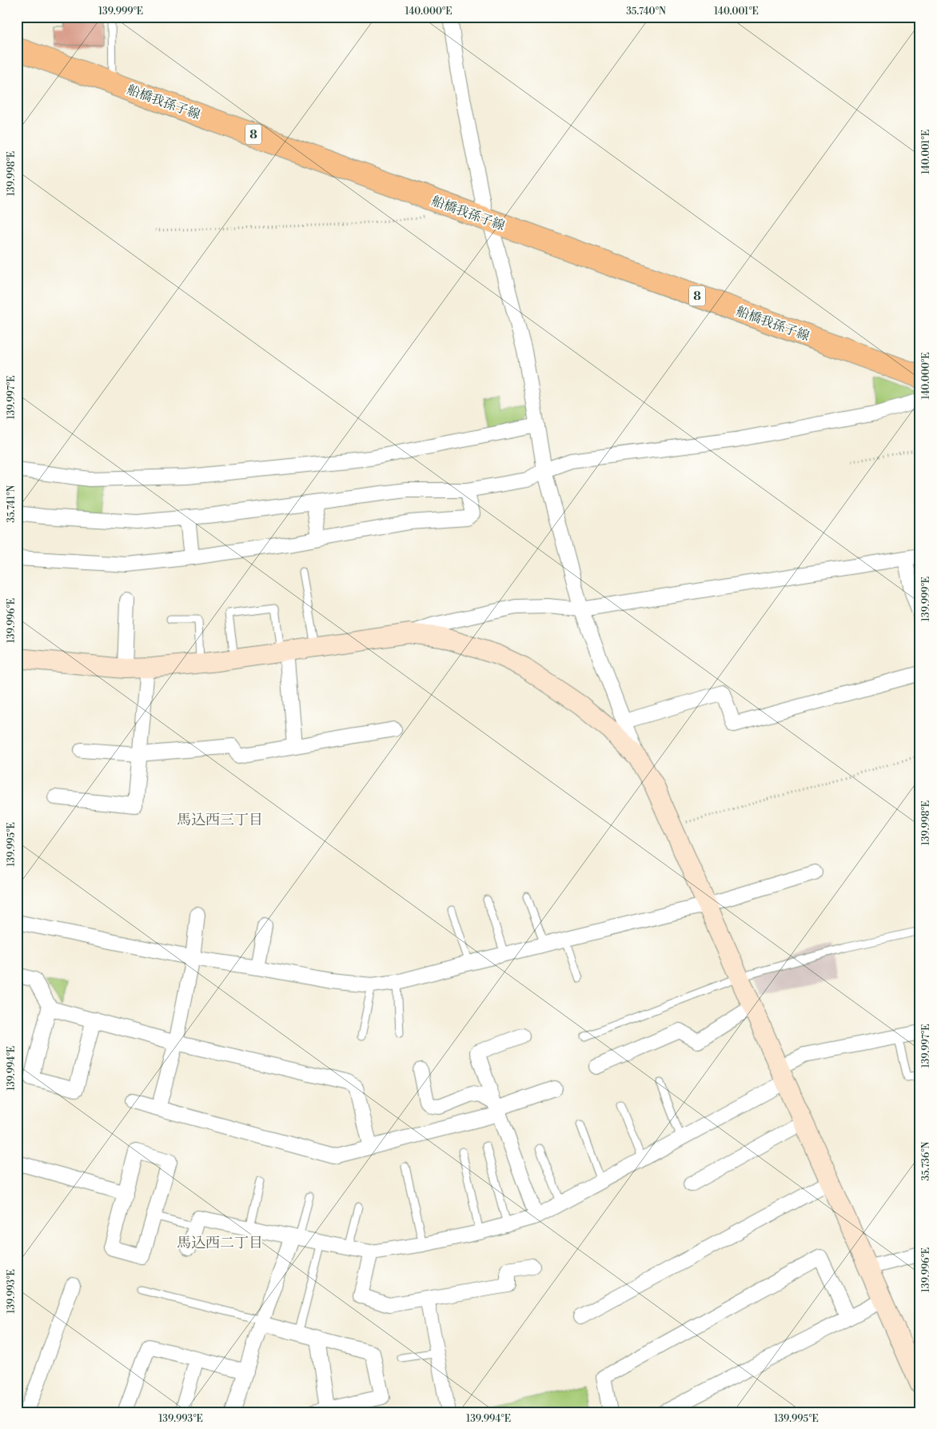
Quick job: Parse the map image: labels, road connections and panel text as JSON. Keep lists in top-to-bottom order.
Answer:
{
  "streets": {
    "main road": ["船橋我孫子線", "8"]
  },
  "districts": ["馬込西三丁目", "馬込西二丁目"],
  "coordinates": [
    "139.999°E",
    "140.000°E",
    "35.740°N",
    "140.001°E",
    "139.998°E",
    "139.997°E",
    "35.741°N",
    "139.996°E",
    "139.995°E",
    "139.994°E",
    "35.736°N",
    "139.993°E"
  ]
}
